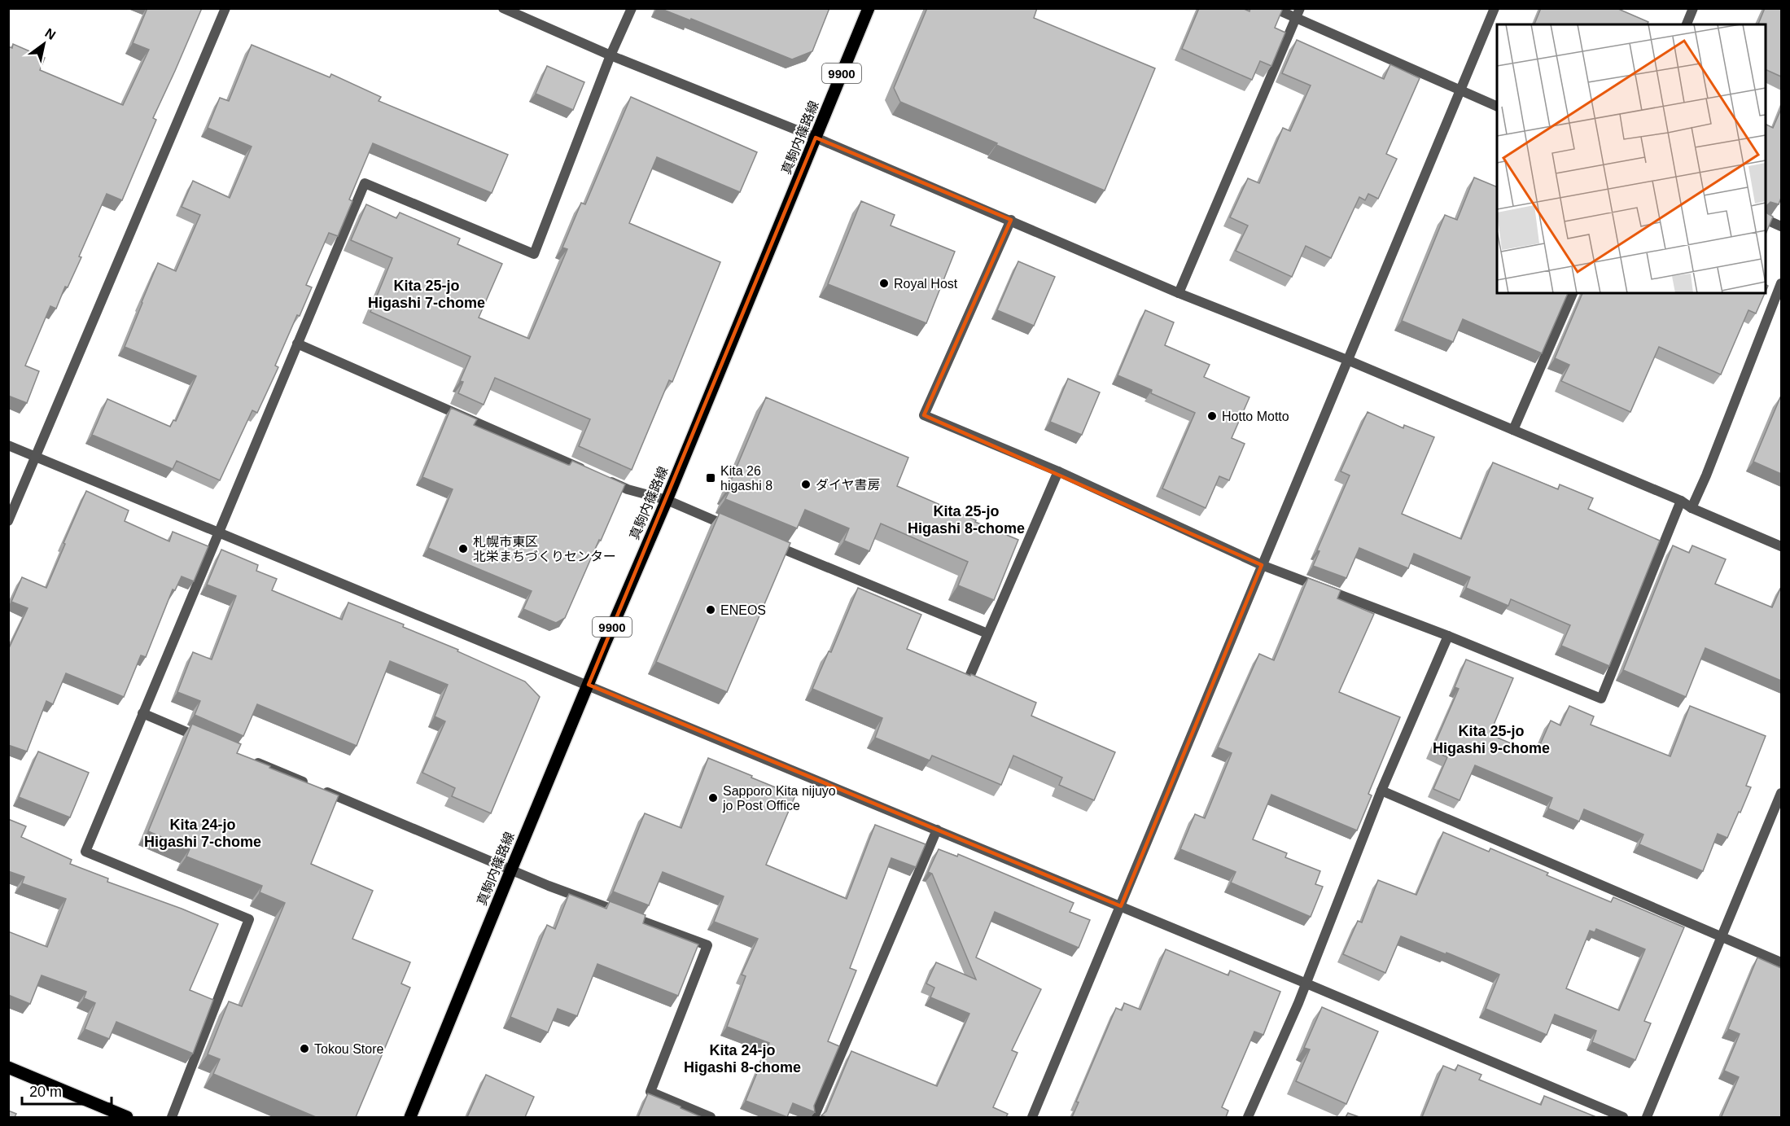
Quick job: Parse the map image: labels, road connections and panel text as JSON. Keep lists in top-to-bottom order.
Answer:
{
  "streets": {
    "main road": ["9900", "真駒内篠路線"]
  },
  "districts": [
    "Kita 25-jo Higashi 7-chome",
    "Kita 25-jo Higashi 8-chome",
    "Kita 25-jo Higashi 9-chome",
    "Kita 24-jo Higashi 7-chome",
    "Kita 24-jo Higashi 8-chome"
  ],
  "places": {
    "other": [
      "Royal Host",
      "Hotto Motto",
      "ダイヤ書房",
      "札幌市東区 北栄まちづくりセンター",
      "ENEOS",
      "Sapporo Kita nijuyo jo Post Office",
      "Tokou Store"
    ],
    "transit": ["Kita 26 higashi 8"]
  },
  "scale_bar": "20 m",
  "north": "top right"
}
